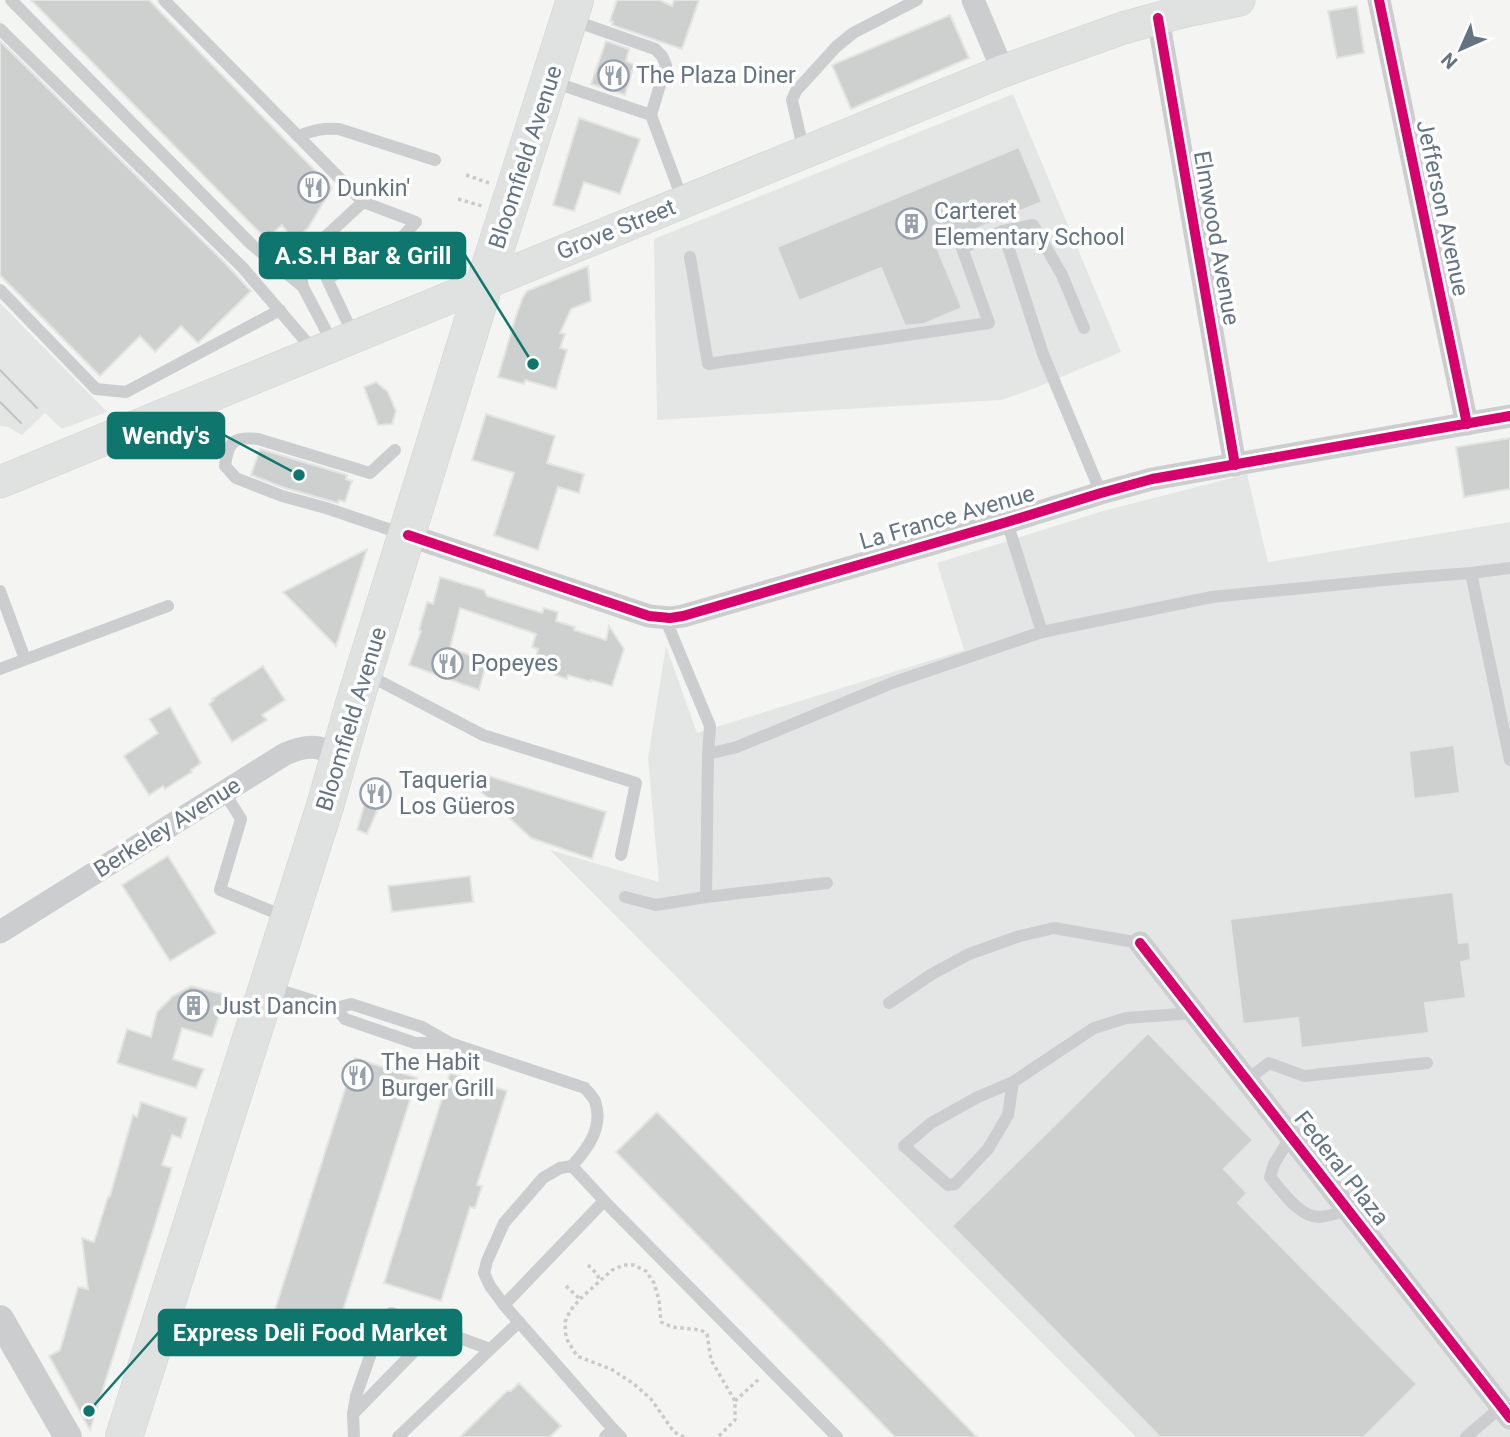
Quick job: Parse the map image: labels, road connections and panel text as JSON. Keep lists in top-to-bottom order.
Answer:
{
  "streets": {
    "main road": ["Bloomfield Avenue", "Grove Street"],
    "street": [
      "Jefferson Avenue",
      "Elmwood Avenue",
      "La France Avenue",
      "Berkeley Avenue",
      "Federal Plaza"
    ]
  },
  "crossings": [
    ["Bloomfield Avenue", "Grove Street"],
    ["Bloomfield Avenue", "La France Avenue"],
    ["Bloomfield Avenue", "Berkeley Avenue"],
    ["Jefferson Avenue", "La France Avenue"],
    ["Grove Street", "Elmwood Avenue"],
    ["Elmwood Avenue", "La France Avenue"]
  ],
  "places": {
    "restaurant": [
      "The Plaza Diner",
      "Dunkin'",
      "Popeyes",
      "Taqueria Los Güeros",
      "The Habit Burger Grill"
    ],
    "building": ["Carteret Elementary School", "Just Dancin"],
    "other": ["A.S.H Bar & Grill", "Wendy's", "Express Deli Food Market"]
  },
  "north": "bottom left"
}
